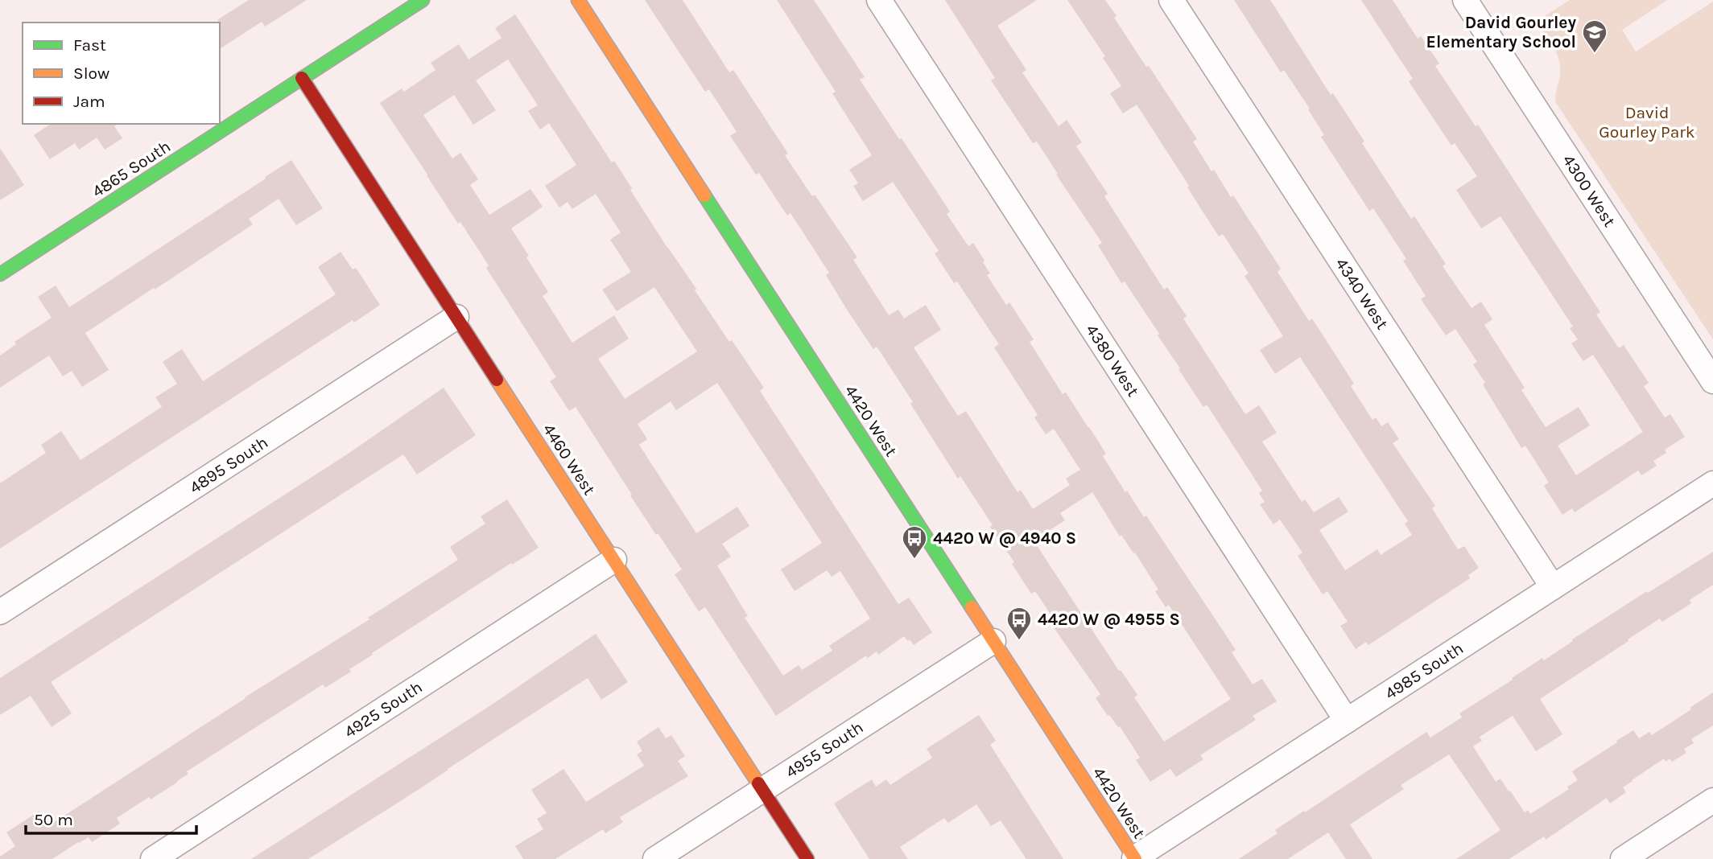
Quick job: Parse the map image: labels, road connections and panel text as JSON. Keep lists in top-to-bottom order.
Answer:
{
  "streets": {
    "street": [
      "4865 South",
      "4300 West",
      "4340 West",
      "4380 West",
      "4420 West",
      "4460 West",
      "4895 South",
      "4985 South",
      "4925 South",
      "4955 South"
    ]
  },
  "crossings": [
    ["4865 South", "4460 West"],
    ["4340 West", "4985 South"],
    ["4380 West", "4985 South"],
    ["4420 West", "4985 South"],
    ["4420 West", "4955 South"],
    ["4460 West", "4895 South"],
    ["4460 West", "4925 South"],
    ["4460 West", "4955 South"]
  ],
  "parks": ["David Gourley Park"],
  "places": {
    "school or university": ["David Gourley Elementary School"],
    "bus stop": ["4420 W @ 4940 S", "4420 W @ 4955 S"]
  },
  "legend": ["Fast", "Slow", "Jam"],
  "scale_bar": "50 m"
}
